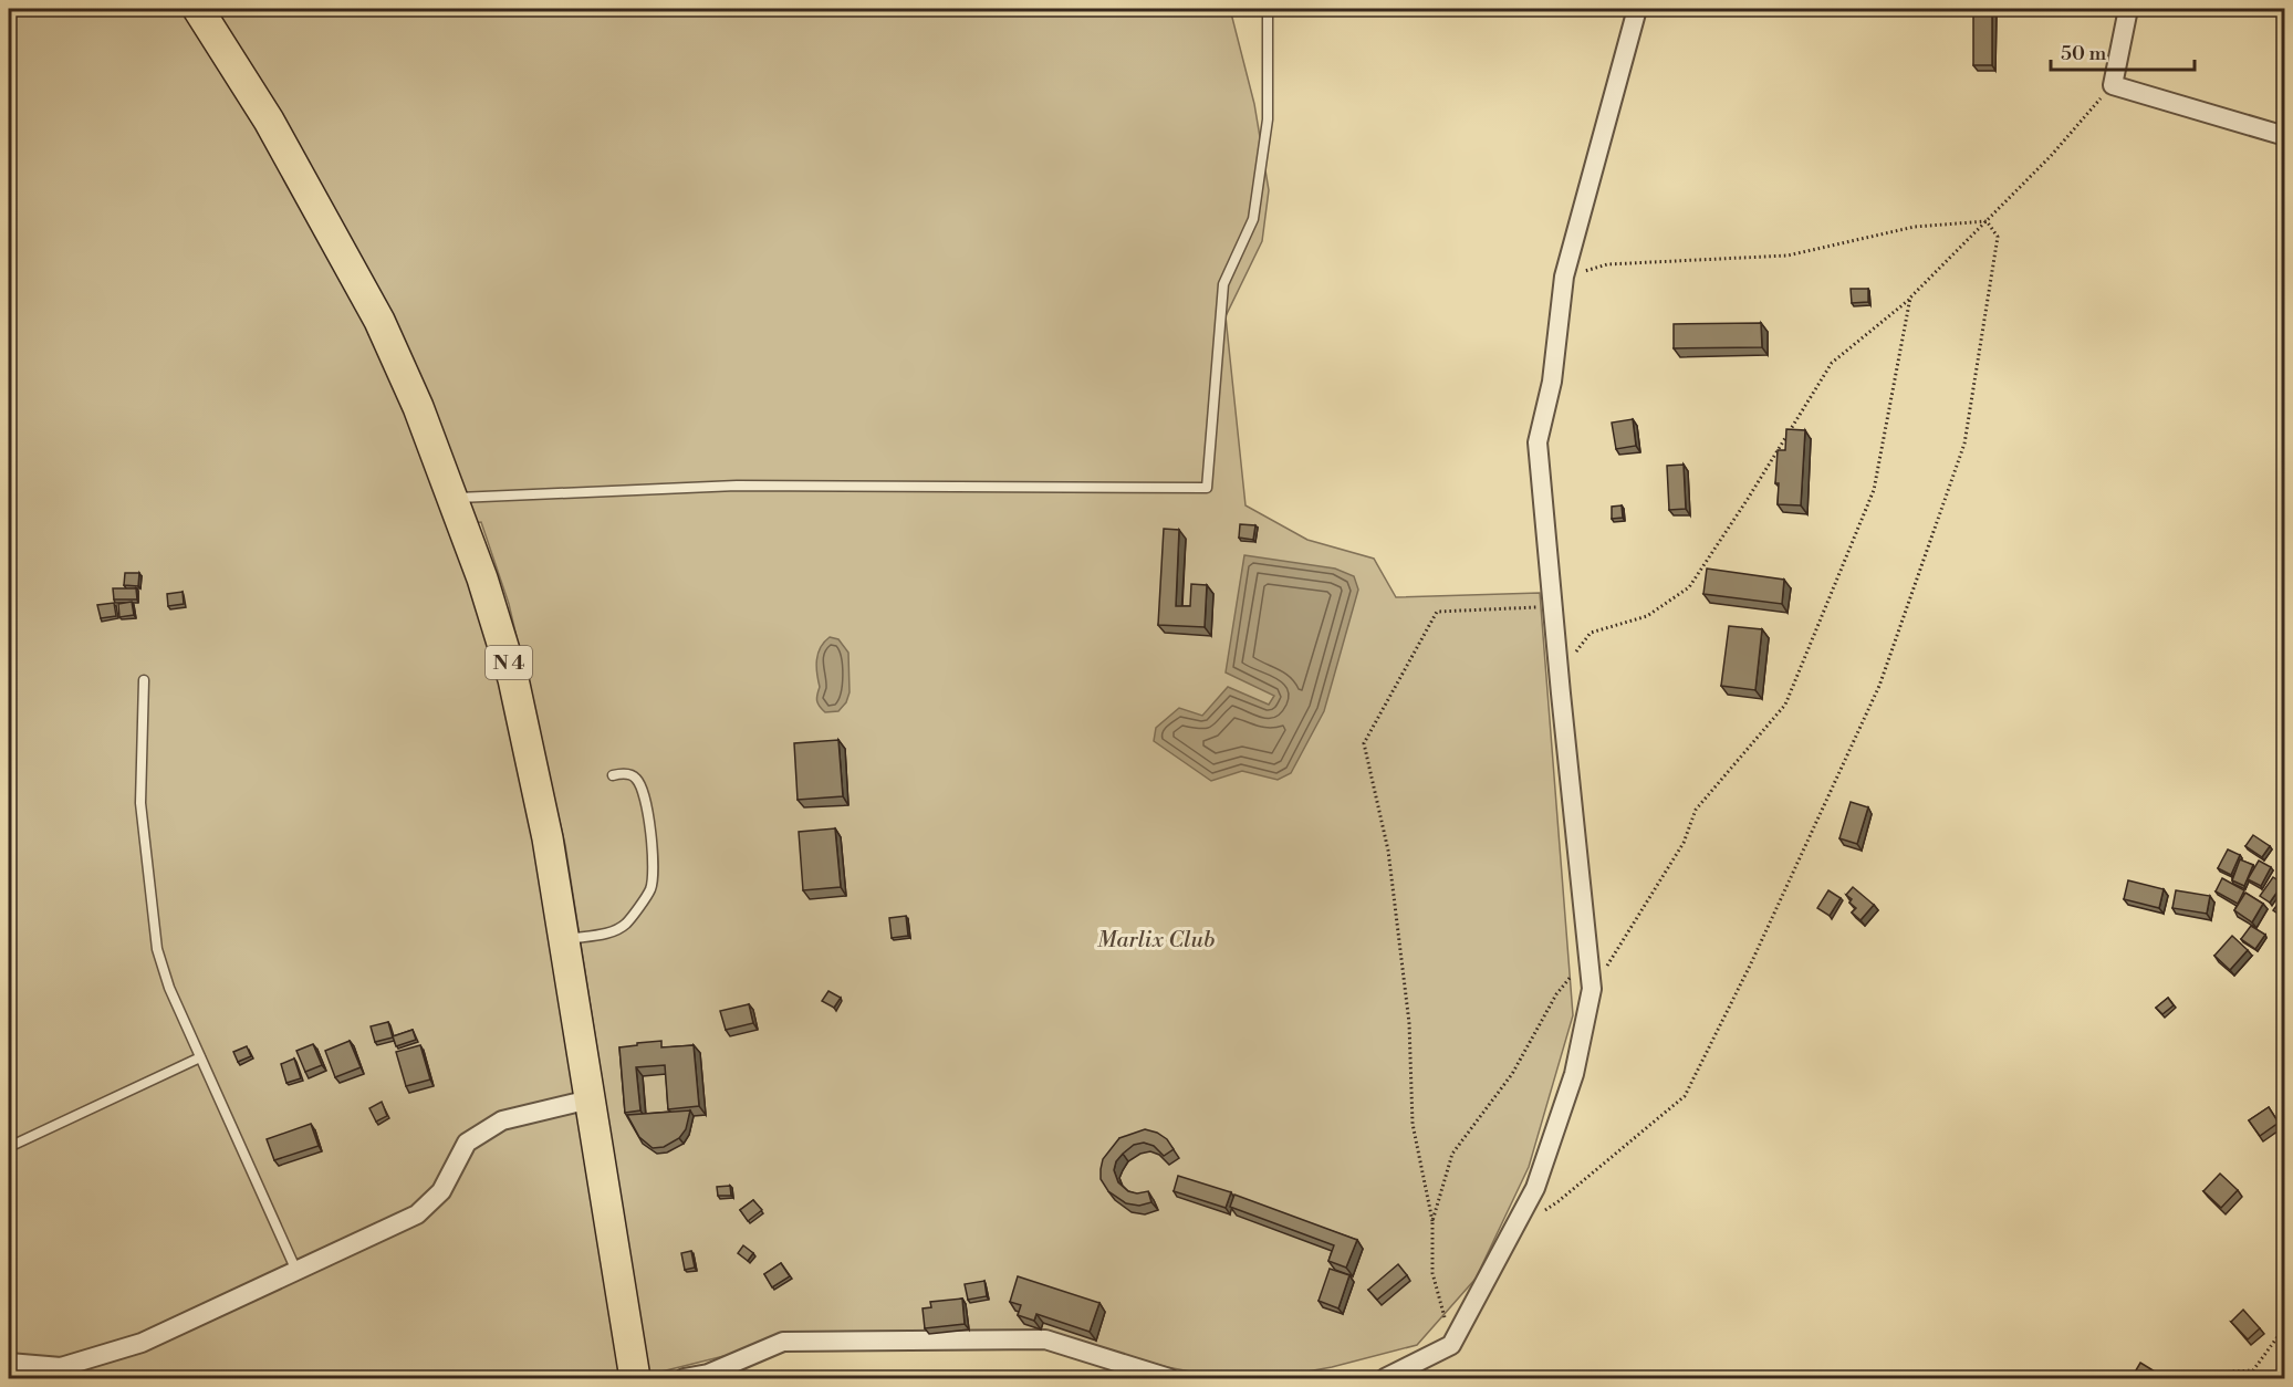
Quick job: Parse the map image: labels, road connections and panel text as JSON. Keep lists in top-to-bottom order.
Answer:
{
  "streets": {
    "main road": ["N 4"]
  },
  "parks": ["Marlix Club"],
  "scale_bar": "50 m"
}
